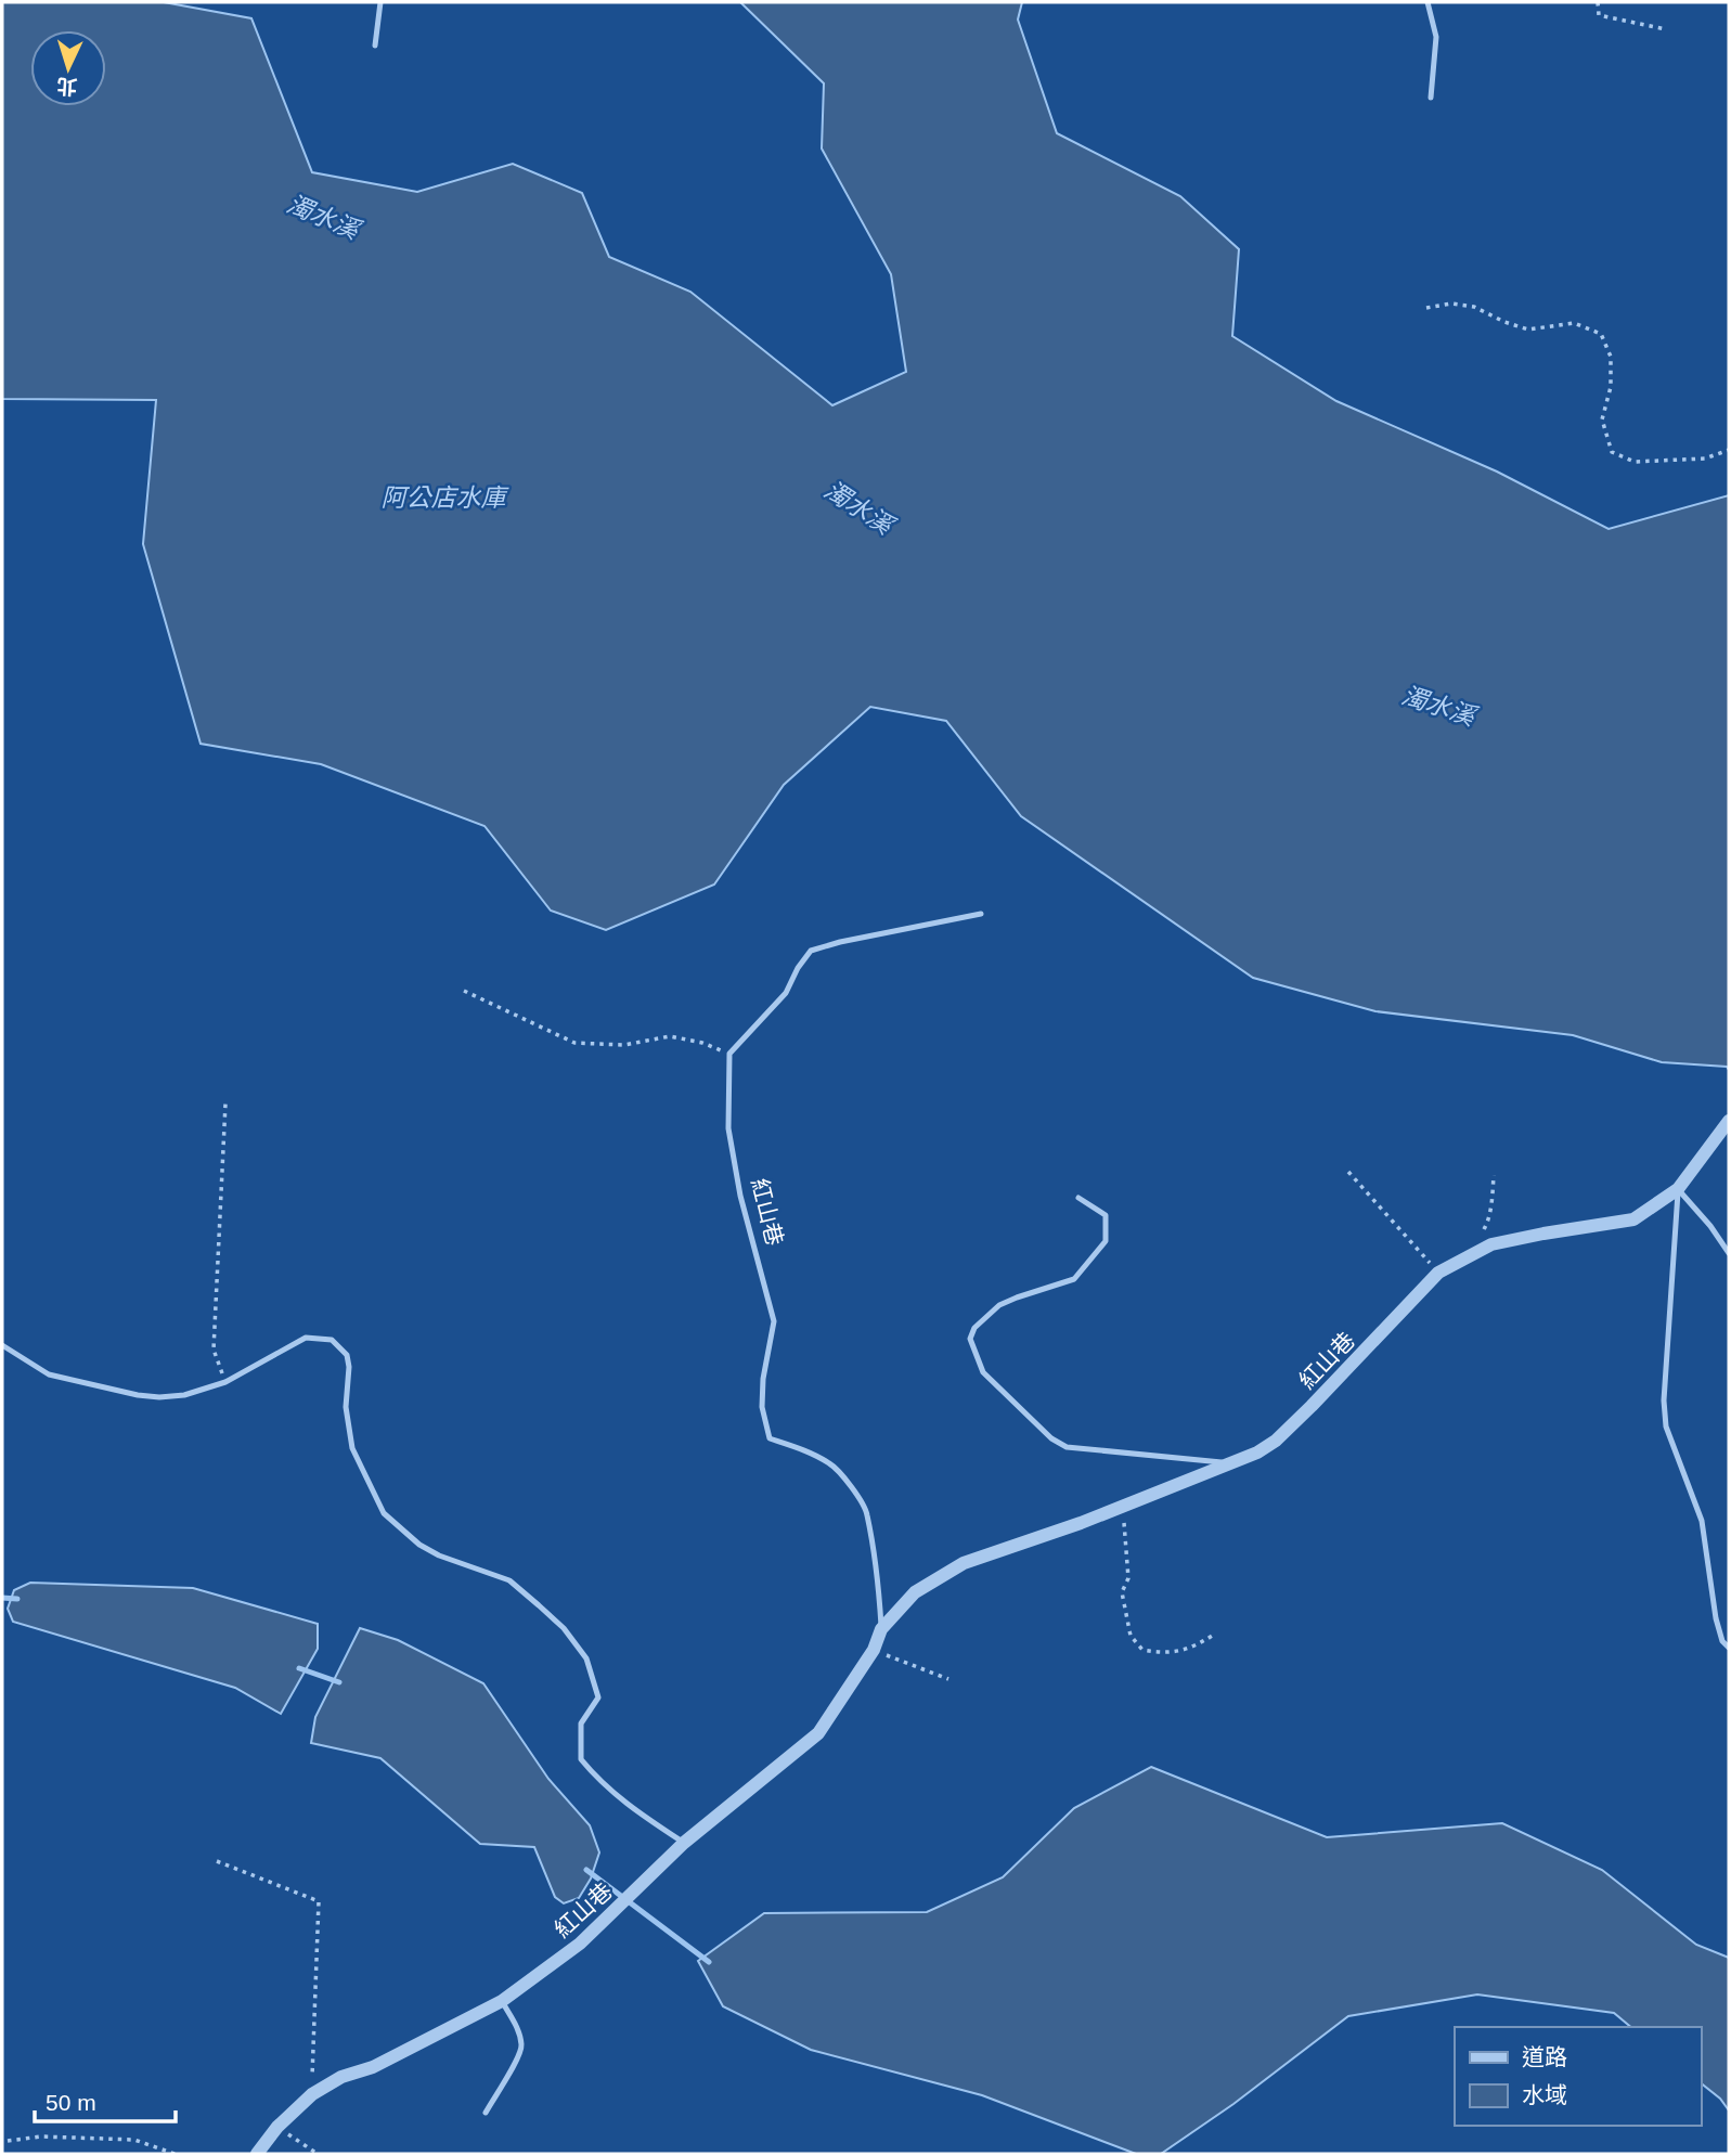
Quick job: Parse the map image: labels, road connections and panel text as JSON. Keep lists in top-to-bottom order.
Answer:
{
  "streets": {
    "street": ["紅山巷"]
  },
  "water": ["濁水溪", "阿公店水庫"],
  "legend": ["道路", "水域"],
  "scale_bar": "50 m",
  "north": "bottom"
}
